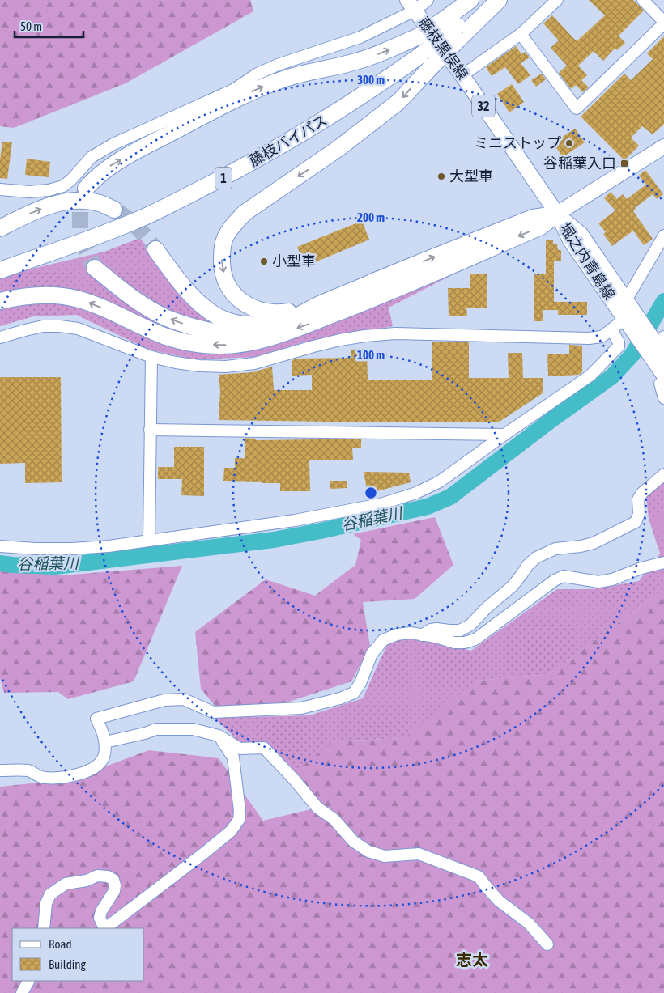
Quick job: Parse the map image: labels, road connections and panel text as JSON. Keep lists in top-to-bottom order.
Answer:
{
  "streets": {
    "highway": ["藤枝バイパス", "1"],
    "main road": ["藤枝黒俣線", "32", "堀之内青島線"]
  },
  "crossings": [
    ["藤枝黒俣線", "1"],
    ["藤枝黒俣線", "堀之内青島線"],
    ["藤枝バイパス", "1"],
    ["1", "堀之内青島線"]
  ],
  "districts": ["志太"],
  "water": ["谷稲葉川"],
  "places": {
    "other": ["ミニストップ", "大型車", "小型車"],
    "transit": ["谷稲葉入口"]
  },
  "legend": ["Road", "Building"],
  "scale_bar": "50 m",
  "rings": ["300 m", "200 m", "100 m"]
}
